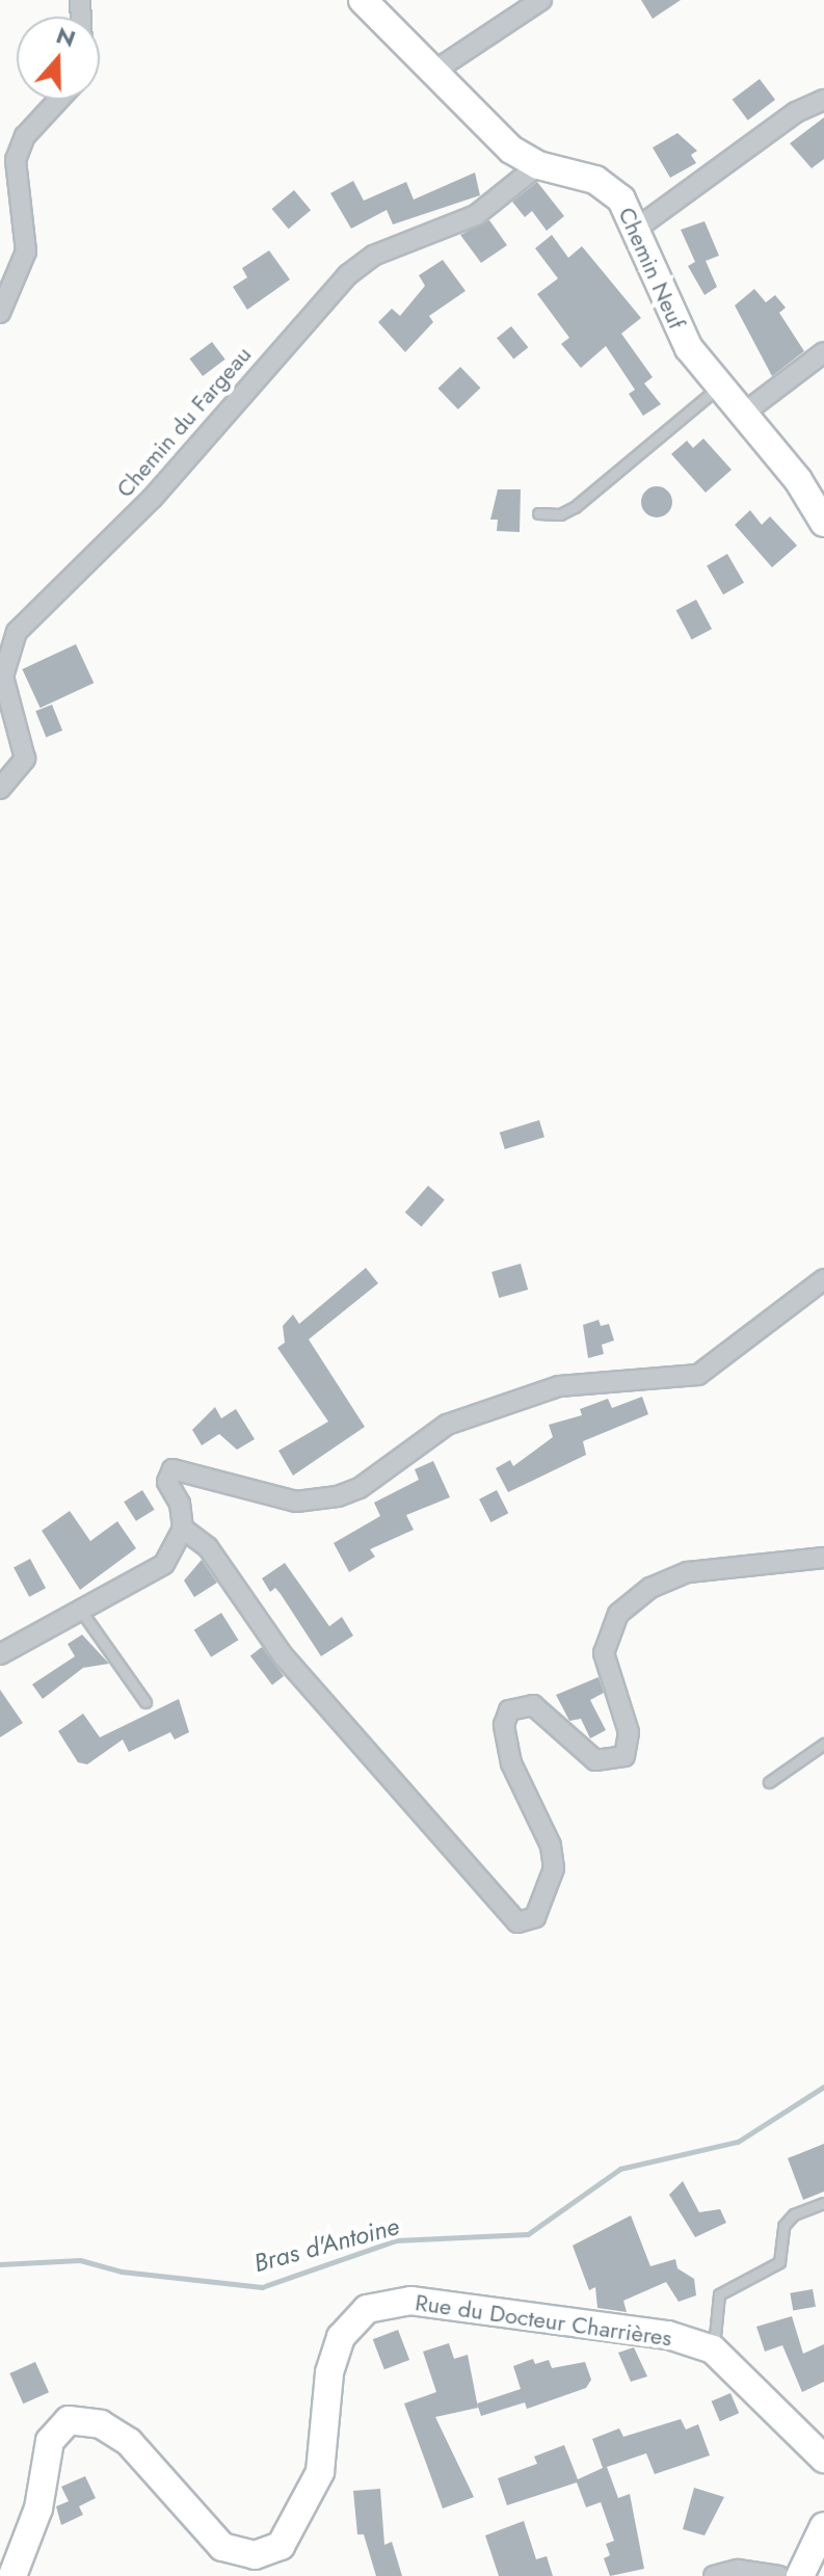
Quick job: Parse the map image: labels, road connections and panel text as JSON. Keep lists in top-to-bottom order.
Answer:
{
  "streets": {
    "street": ["Chemin Neuf", "Chemin du Fargeau", "Rue du Docteur Charrières"]
  },
  "crossings": [
    ["Chemin Neuf", "Chemin du Fargeau"]
  ],
  "water": ["Bras d'Antoine"],
  "north": "top"
}
